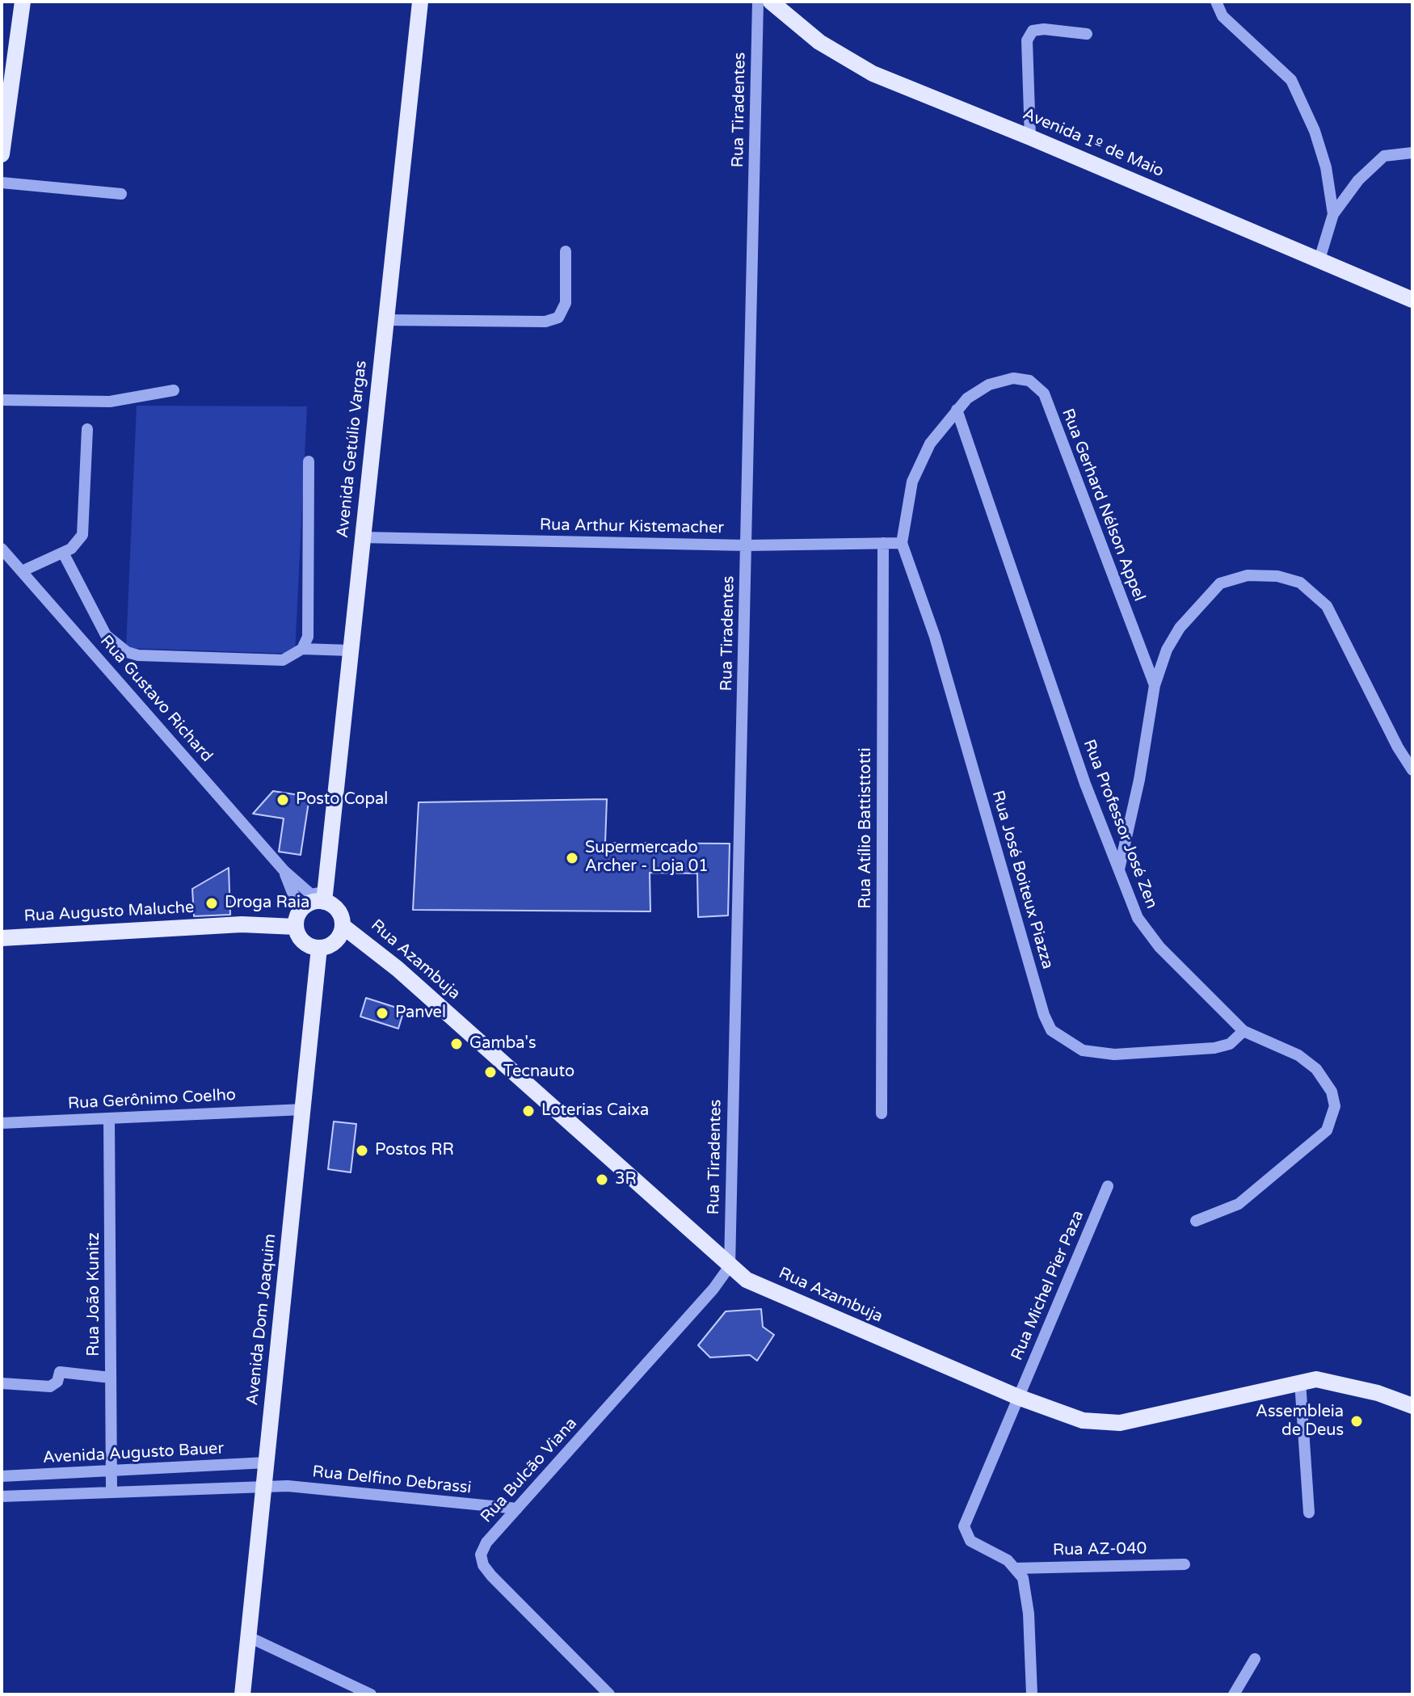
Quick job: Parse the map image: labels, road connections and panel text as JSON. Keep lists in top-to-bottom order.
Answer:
{
  "streets": {
    "main road": [
      "Avenida 1º de Maio",
      "Avenida Getúlio Vargas",
      "Rua Augusto Maluche",
      "Rua Azambuja",
      "Avenida Dom Joaquim"
    ],
    "street": [
      "Rua Tiradentes",
      "Rua Gerhard Nélson Appel",
      "Rua Arthur Kistemacher",
      "Rua Gustavo Richard",
      "Rua Professor José Zen",
      "Rua Atílio Battisttotti",
      "Rua José Boiteux Piazza",
      "Rua Gerônimo Coelho",
      "Rua Michel Pier Paza",
      "Rua João Kunitz",
      "Avenida Augusto Bauer",
      "Rua Bulcão Viana",
      "Rua Delfino Debrassi",
      "Rua AZ-040"
    ]
  },
  "crossings": [
    ["Rua Tiradentes", "Rua Arthur Kistemacher"],
    ["Rua Tiradentes", "Rua Azambuja"],
    ["Rua Tiradentes", "Rua Bulcão Viana"],
    ["Avenida Getúlio Vargas", "Rua Arthur Kistemacher"],
    ["Avenida Getúlio Vargas", "Rua Gustavo Richard"],
    ["Avenida Getúlio Vargas", "Rua Augusto Maluche"],
    ["Avenida Getúlio Vargas", "Rua Azambuja"],
    ["Avenida Getúlio Vargas", "Avenida Dom Joaquim"],
    ["Rua Gerhard Nélson Appel", "Rua Arthur Kistemacher"],
    ["Rua Gerhard Nélson Appel", "Rua Professor José Zen"],
    ["Rua Gerhard Nélson Appel", "Rua José Boiteux Piazza"],
    ["Rua Arthur Kistemacher", "Rua Atílio Battisttotti"],
    ["Rua Arthur Kistemacher", "Rua José Boiteux Piazza"],
    ["Rua Gustavo Richard", "Rua Augusto Maluche"],
    ["Rua Gustavo Richard", "Rua Azambuja"],
    ["Rua Gustavo Richard", "Avenida Dom Joaquim"],
    ["Rua Professor José Zen", "Rua José Boiteux Piazza"],
    ["Rua Augusto Maluche", "Rua Azambuja"],
    ["Rua Augusto Maluche", "Avenida Dom Joaquim"],
    ["Rua Azambuja", "Rua Michel Pier Paza"],
    ["Rua Azambuja", "Avenida Dom Joaquim"],
    ["Rua Azambuja", "Rua Bulcão Viana"],
    ["Rua Gerônimo Coelho", "Rua João Kunitz"],
    ["Rua Gerônimo Coelho", "Avenida Dom Joaquim"],
    ["Rua Michel Pier Paza", "Rua AZ-040"],
    ["Rua João Kunitz", "Avenida Augusto Bauer"],
    ["Avenida Dom Joaquim", "Avenida Augusto Bauer"],
    ["Avenida Dom Joaquim", "Rua Delfino Debrassi"],
    ["Rua Bulcão Viana", "Rua Delfino Debrassi"]
  ],
  "places": [
    "Posto Copal",
    "Supermercado Archer - Loja 01",
    "Droga Raia",
    "Panvel",
    "Gamba's",
    "Tecnauto",
    "Loterias Caixa",
    "Postos RR",
    "3R",
    "Assembleia de Deus"
  ]
}
